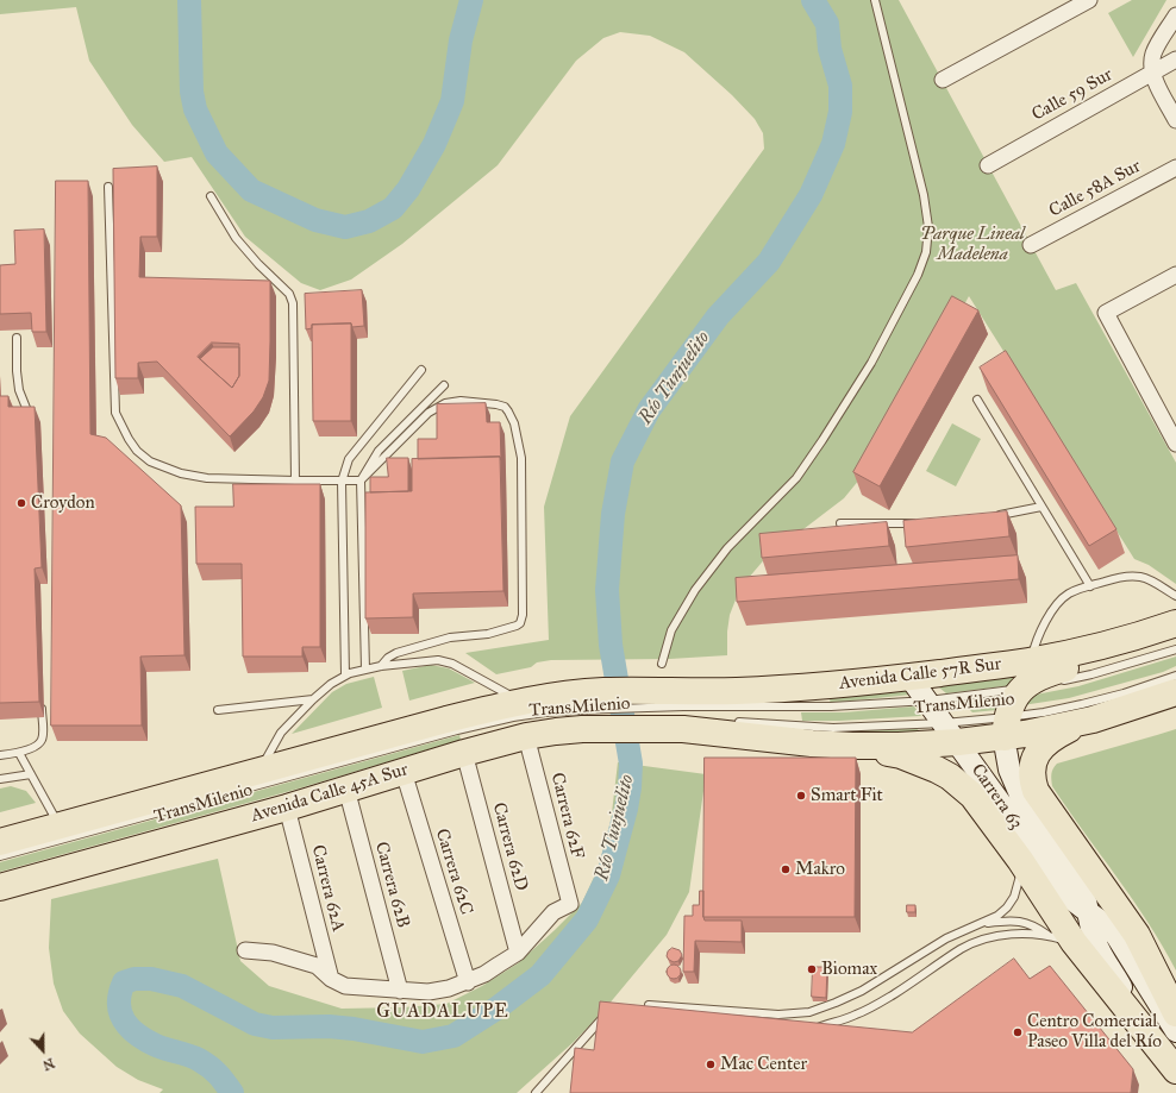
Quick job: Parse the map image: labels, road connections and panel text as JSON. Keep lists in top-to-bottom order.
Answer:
{
  "streets": {
    "highway": ["Avenida Calle 57R Sur", "Avenida Calle 45A Sur"],
    "street": [
      "Calle 59 Sur",
      "Calle 58A Sur",
      "Carrera 63",
      "Carrera 62F",
      "Carrera 62D",
      "Carrera 62C",
      "Carrera 62B",
      "Carrera 62A"
    ],
    "lane": ["TransMilenio"]
  },
  "crossings": [
    ["Avenida Calle 57R Sur", "TransMilenio"],
    ["Avenida Calle 57R Sur", "Avenida Calle 45A Sur"],
    ["Avenida Calle 57R Sur", "Carrera 63"],
    ["TransMilenio", "Avenida Calle 45A Sur"],
    ["TransMilenio", "Carrera 63"],
    ["Avenida Calle 45A Sur", "Carrera 62F"],
    ["Avenida Calle 45A Sur", "Carrera 62D"],
    ["Avenida Calle 45A Sur", "Carrera 62C"],
    ["Avenida Calle 45A Sur", "Carrera 62B"],
    ["Avenida Calle 45A Sur", "Carrera 62A"],
    ["Carrera 62F", "Carrera 62D"]
  ],
  "districts": ["GUADALUPE"],
  "water": ["Río Tunjuelito"],
  "parks": ["Parque Lineal Madelena"],
  "places": [
    "Croydon",
    "Smart Fit",
    "Makro",
    "Biomax",
    "Centro Comercial Paseo Villa del Río",
    "Mac Center"
  ],
  "north": "bottom"
}
